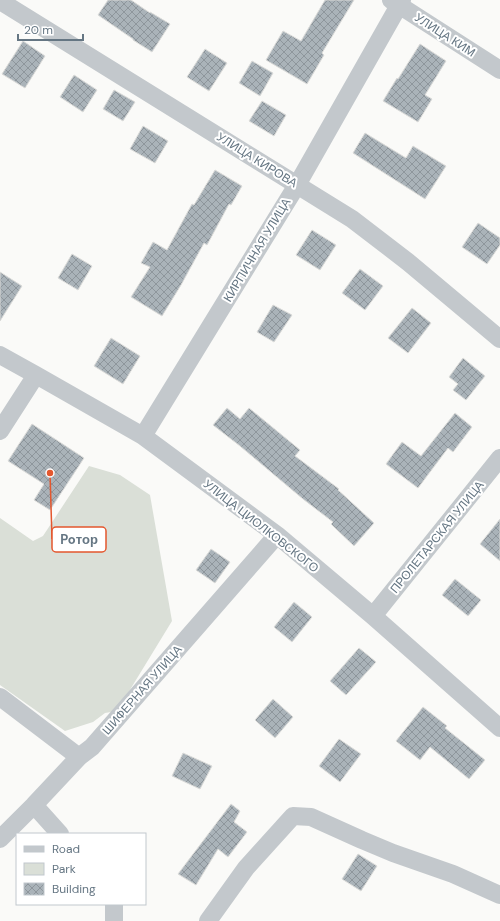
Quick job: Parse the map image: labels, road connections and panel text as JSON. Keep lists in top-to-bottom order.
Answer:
{
  "streets": {
    "street": [
      "УЛИЦА КИМ",
      "УЛИЦА КИРОВА",
      "КИРПИЧНАЯ УЛИЦА",
      "УЛИЦА ЦИОЛКОВСКОГО",
      "ПРОЛЕТАРСКАЯ УЛИЦА",
      "ШИФЕРНАЯ УЛИЦА"
    ]
  },
  "crossings": [
    ["УЛИЦА КИМ", "КИРПИЧНАЯ УЛИЦА"],
    ["УЛИЦА КИРОВА", "КИРПИЧНАЯ УЛИЦА"],
    ["КИРПИЧНАЯ УЛИЦА", "УЛИЦА ЦИОЛКОВСКОГО"],
    ["УЛИЦА ЦИОЛКОВСКОГО", "ПРОЛЕТАРСКАЯ УЛИЦА"],
    ["УЛИЦА ЦИОЛКОВСКОГО", "ШИФЕРНАЯ УЛИЦА"]
  ],
  "places": ["Poтор"],
  "legend": ["Road", "Park", "Building"],
  "scale_bar": "20 m"
}
